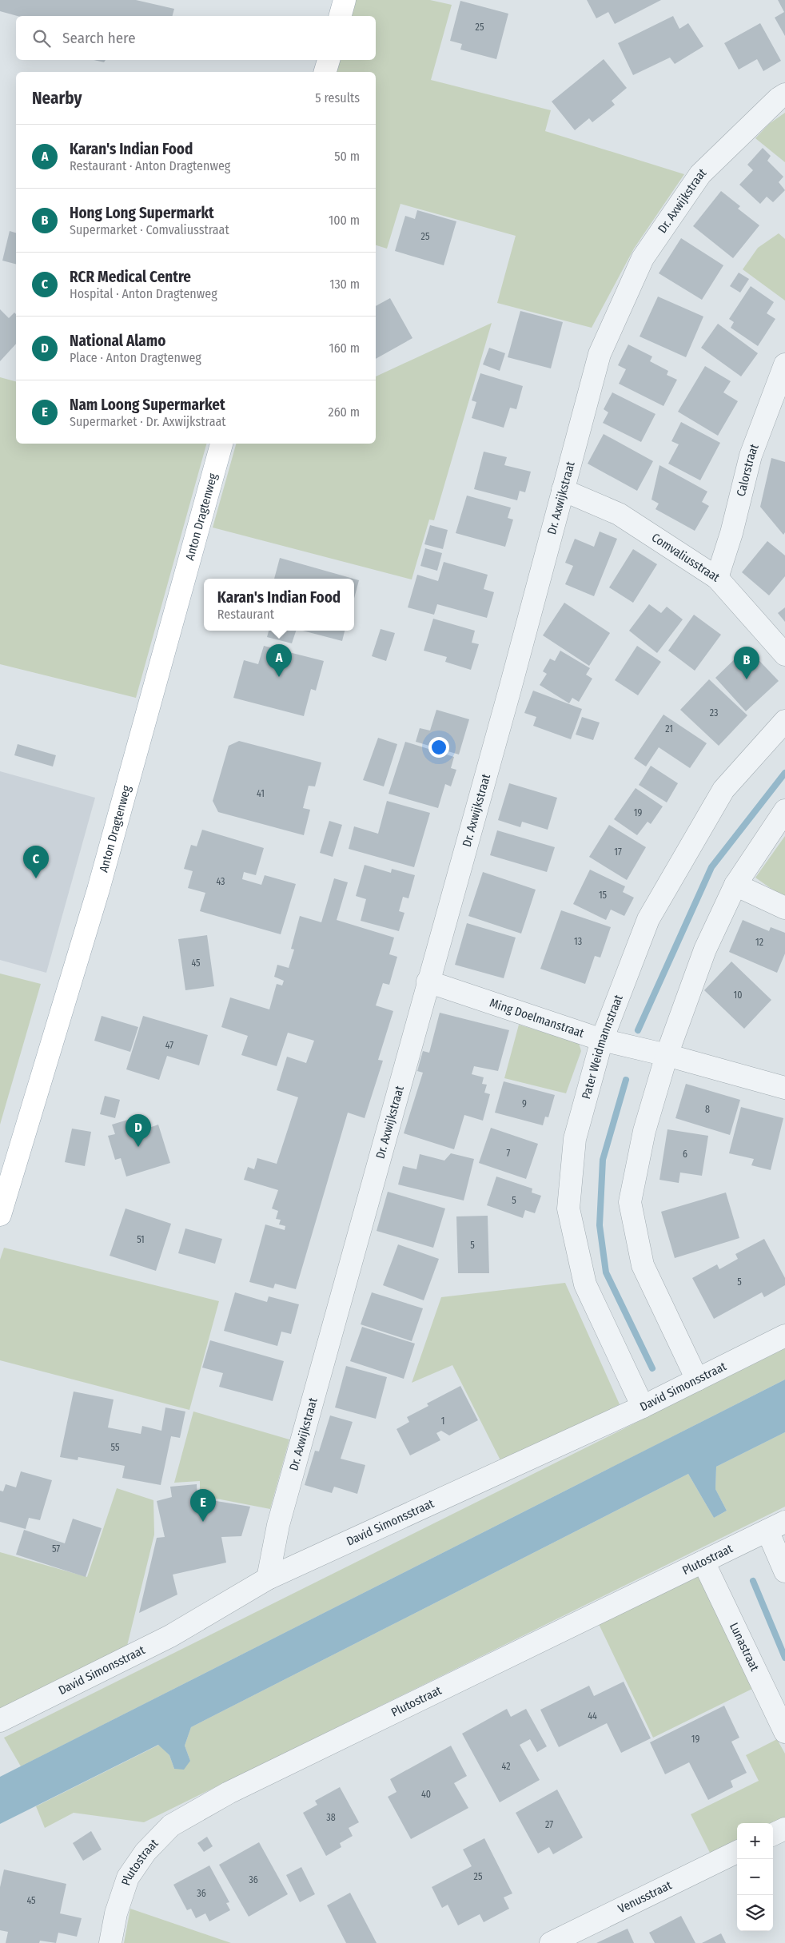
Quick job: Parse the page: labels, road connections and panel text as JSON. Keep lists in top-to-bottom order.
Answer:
{
  "streets": {
    "main road": ["Anton Dragtenweg"],
    "street": [
      "Dr. Axwijkstraat",
      "Calorstraat",
      "Comvaliusstraat",
      "Ming Doelmanstraat",
      "Pater Weidmannstraat",
      "David Simonsstraat",
      "Plutostraat",
      "Lunastraat",
      "Venusstraat"
    ]
  },
  "crossings": [
    ["Dr. Axwijkstraat", "Comvaliusstraat"],
    ["Dr. Axwijkstraat", "Ming Doelmanstraat"],
    ["Dr. Axwijkstraat", "David Simonsstraat"],
    ["Calorstraat", "Comvaliusstraat"],
    ["Ming Doelmanstraat", "Pater Weidmannstraat"],
    ["Pater Weidmannstraat", "David Simonsstraat"],
    ["Plutostraat", "Lunastraat"]
  ],
  "house_numbers": [
    "25",
    "25",
    "23",
    "21",
    "41",
    "19",
    "17",
    "43",
    "15",
    "13",
    "12",
    "45",
    "10",
    "47",
    "9",
    "8",
    "7",
    "6",
    "5",
    "51",
    "5",
    "5",
    "1",
    "55",
    "57",
    "44",
    "19",
    "42",
    "40",
    "38",
    "27",
    "25",
    "36",
    "36",
    "45"
  ],
  "page": {
    "search": "Search here",
    "heading": ["Nearby", "5 results"],
    "list": [
      {
        "mark": "A",
        "name": "Karan's Indian Food",
        "note": "Restaurant · Anton Dragtenweg",
        "value": "50 m"
      },
      {
        "mark": "B",
        "name": "Hong Long Supermarkt",
        "note": "Supermarket · Comvaliusstraat",
        "value": "100 m"
      },
      {
        "mark": "C",
        "name": "RCR Medical Centre",
        "note": "Hospital · Anton Dragtenweg",
        "value": "130 m"
      },
      {
        "mark": "D",
        "name": "National Alamo",
        "note": "Place · Anton Dragtenweg",
        "value": "160 m"
      },
      {
        "mark": "E",
        "name": "Nam Loong Supermarket",
        "note": "Supermarket · Dr. Axwijkstraat",
        "value": "260 m"
      }
    ],
    "popup": ["Karan's Indian Food", "Restaurant"],
    "pins": [
      "A",
      "B",
      "C",
      "D",
      "E"
    ],
    "map_buttons": ["+", "−"]
  }
}
